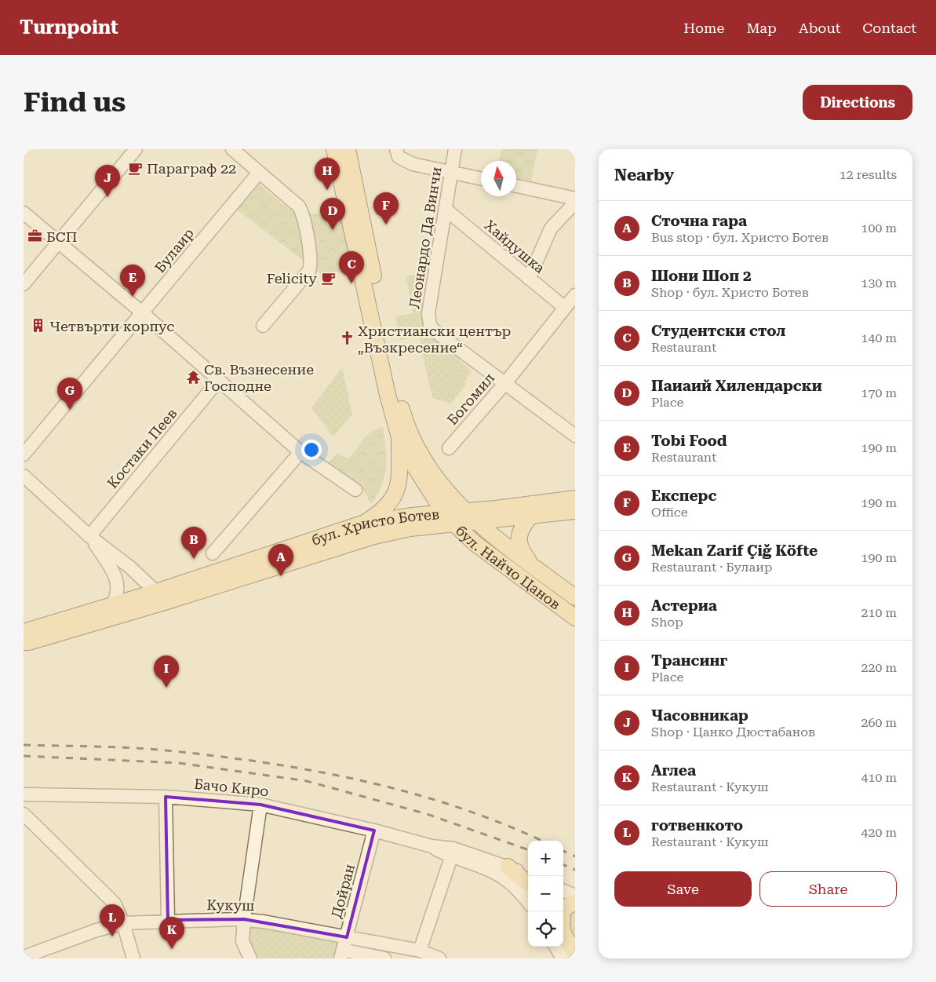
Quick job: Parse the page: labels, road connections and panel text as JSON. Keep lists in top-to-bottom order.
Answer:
{
  "streets": {
    "main road": ["бул. Христо Ботев", "бул. Найчо Цанов"],
    "street": [
      "Леонардо Да Винчи",
      "Хайдушка",
      "Булаир",
      "Богомил",
      "Костаки Пеев",
      "Бачо Киро",
      "Дойран",
      "Кукуш"
    ]
  },
  "crossings": [
    ["Леонардо Да Винчи", "Хайдушка"],
    ["Леонардо Да Винчи", "Богомил"],
    ["Хайдушка", "Богомил"],
    ["бул. Христо Ботев", "бул. Найчо Цанов"],
    ["Бачо Киро", "Дойран"],
    ["Дойран", "Кукуш"]
  ],
  "places": {
    "cafe": ["Параграф 22", "Felicity"],
    "office": ["БСП"],
    "building": ["Четвърти корпус"],
    "church": ["Христиански център „Възкресение“"],
    "temple": ["Св. Възнесение Господне"]
  },
  "north": "top",
  "page": {
    "header": "Turnpoint",
    "nav": [
      "Home",
      "Map",
      "About",
      "Contact"
    ],
    "buttons": [
      "Directions",
      ["Save", "Share"]
    ],
    "title": "Find us",
    "heading": ["Nearby", "12 results"],
    "pins": [
      "H",
      "J",
      "F",
      "D",
      "C",
      "E",
      "G",
      "B",
      "A",
      "I",
      "L",
      "K"
    ],
    "list": [
      {
        "mark": "A",
        "name": "Сточна гара",
        "note": "Bus stop · бул. Христо Ботев",
        "value": "100 m"
      },
      {
        "mark": "B",
        "name": "Шони Шоп 2",
        "note": "Shop · бул. Христо Ботев",
        "value": "130 m"
      },
      {
        "mark": "C",
        "name": "Студентски стол",
        "note": "Restaurant",
        "value": "140 m"
      },
      {
        "mark": "D",
        "name": "Паиаий Хилендарски",
        "note": "Place",
        "value": "170 m"
      },
      {
        "mark": "E",
        "name": "Tobi Food",
        "note": "Restaurant",
        "value": "190 m"
      },
      {
        "mark": "F",
        "name": "Експерс",
        "note": "Office",
        "value": "190 m"
      },
      {
        "mark": "G",
        "name": "Mekan Zarif Çiğ Köfte",
        "note": "Restaurant · Булаир",
        "value": "190 m"
      },
      {
        "mark": "H",
        "name": "Астериа",
        "note": "Shop",
        "value": "210 m"
      },
      {
        "mark": "I",
        "name": "Трансинг",
        "note": "Place",
        "value": "220 m"
      },
      {
        "mark": "J",
        "name": "Часовникар",
        "note": "Shop · Цанко Дюстабанов",
        "value": "260 m"
      },
      {
        "mark": "K",
        "name": "Аглеа",
        "note": "Restaurant · Кукуш",
        "value": "410 m"
      },
      {
        "mark": "L",
        "name": "готвенкото",
        "note": "Restaurant · Кукуш",
        "value": "420 m"
      }
    ],
    "map_buttons": ["+", "−"]
  }
}
